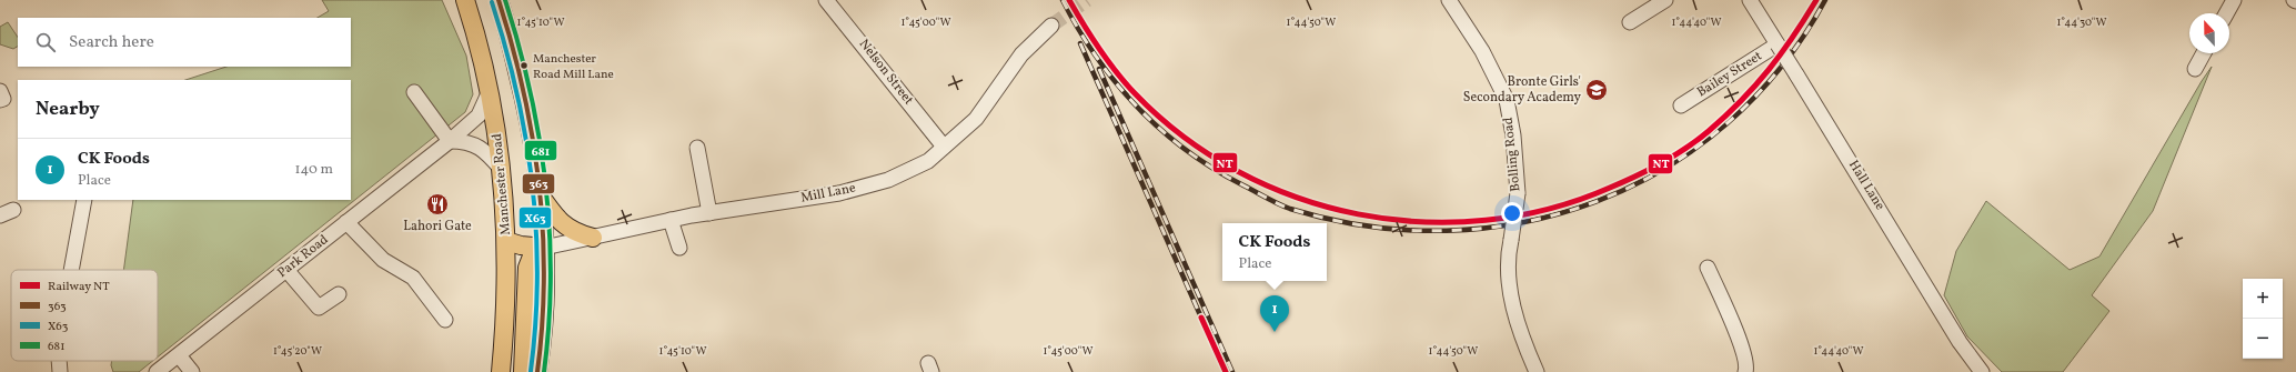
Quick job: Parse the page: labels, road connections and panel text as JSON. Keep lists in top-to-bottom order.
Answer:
{
  "streets": {
    "main road": ["Manchester Road"],
    "street": [
      "Nelson Street",
      "Bailey Street",
      "Bolling Road",
      "Hall Lane",
      "Mill Lane",
      "Park Road"
    ]
  },
  "crossings": [
    ["Nelson Street", "Mill Lane"],
    ["Bailey Street", "Hall Lane"],
    ["Manchester Road", "Park Road"]
  ],
  "places": {
    "other": ["Manchester Road Mill Lane"],
    "school or university": ["Bronte Girls' Secondary Academy"],
    "restaurant": ["Lahori Gate"]
  },
  "lines": [
    "rail line NT",
    "transit line 363",
    "transit line 681",
    "transit line X63"
  ],
  "legend": [
    "Railway NT",
    "363",
    "X63",
    "681"
  ],
  "north": "top",
  "page": {
    "search": "Search here",
    "heading": "Nearby",
    "list": [
      {
        "mark": "1",
        "name": "CK Foods",
        "note": "Place",
        "value": "140 m"
      }
    ],
    "popup": ["CK Foods", "Place"],
    "map_buttons": ["+", "−"],
    "pins": "1"
  },
  "coordinates": [
    "1°45'10\"W",
    "1°45'00\"W",
    "1°44'50\"W",
    "1°44'40\"W",
    "1°44'30\"W",
    "1°45'20\"W"
  ]
}
